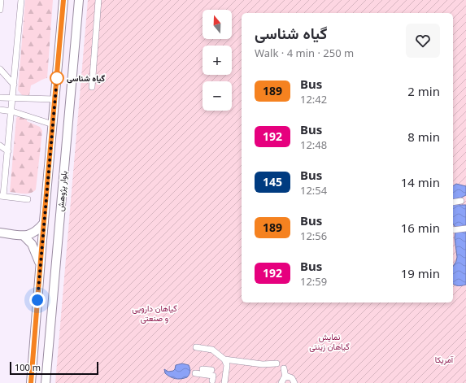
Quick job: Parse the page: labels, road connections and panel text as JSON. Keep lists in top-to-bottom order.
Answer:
{
  "streets": {
    "street": ["بلوار پژوهش"]
  },
  "parks": ["گیاهان دارویی و صنعتی", "نمایش گیاهان زینتی", "آمریکا"],
  "places": ["گیاه شناسی"],
  "lines": ["bus line 189"],
  "scale_bar": "100 m",
  "north": "top",
  "page": {
    "map_buttons": ["+", "−"],
    "heading": ["گیاه شناسی", "Walk · 4 min · 250 m"],
    "list": [
      {
        "mark": "189",
        "name": "Bus",
        "note": "12:42",
        "value": "2 min"
      },
      {
        "mark": "192",
        "name": "Bus",
        "note": "12:48",
        "value": "8 min"
      },
      {
        "mark": "145",
        "name": "Bus",
        "note": "12:54",
        "value": "14 min"
      },
      {
        "mark": "189",
        "name": "Bus",
        "note": "12:56",
        "value": "16 min"
      },
      {
        "mark": "192",
        "name": "Bus",
        "note": "12:59",
        "value": "19 min"
      }
    ],
    "scale": "100 m"
  }
}
